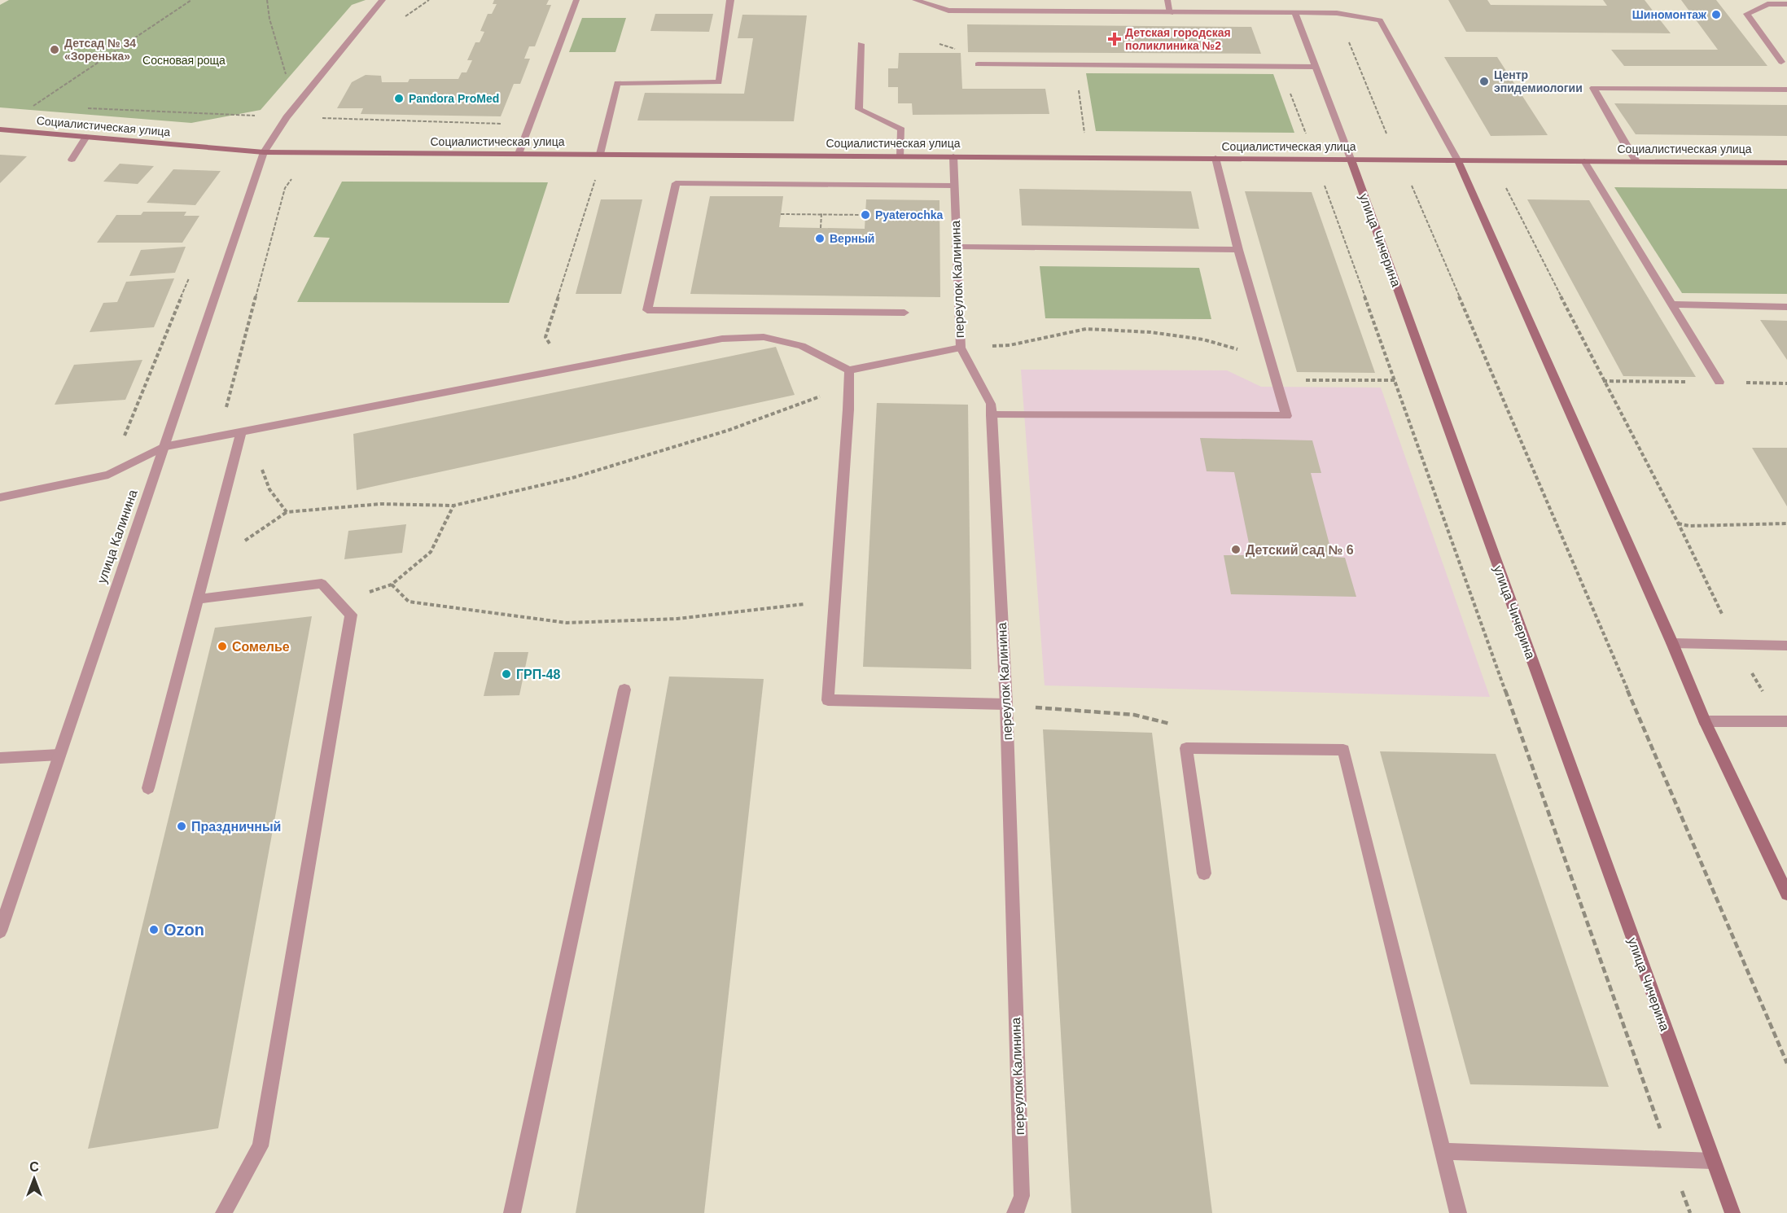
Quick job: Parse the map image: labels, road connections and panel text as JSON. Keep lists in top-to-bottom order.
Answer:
{
  "streets": {
    "street": [
      "Социалистическая улица",
      "улица Чичерина",
      "переулок Калинина",
      "улица Калинина"
    ]
  },
  "crossings": [
    ["Социалистическая улица", "улица Чичерина"],
    ["Социалистическая улица", "переулок Калинина"],
    ["Социалистическая улица", "улица Калинина"]
  ],
  "parks": ["Сосновая роща"],
  "places": {
    "other": [
      "Шиномонтаж",
      "Детсад № 34 «Зоренька»",
      "Центр эпидемиологии",
      "Pandora ProMed",
      "Pyaterochka",
      "Верный",
      "Детский сад № 6",
      "Сомелье",
      "ГРП-48",
      "Праздничный",
      "Ozon"
    ],
    "health": ["Детская городская поликлиника №2"]
  },
  "north": "top"
}
